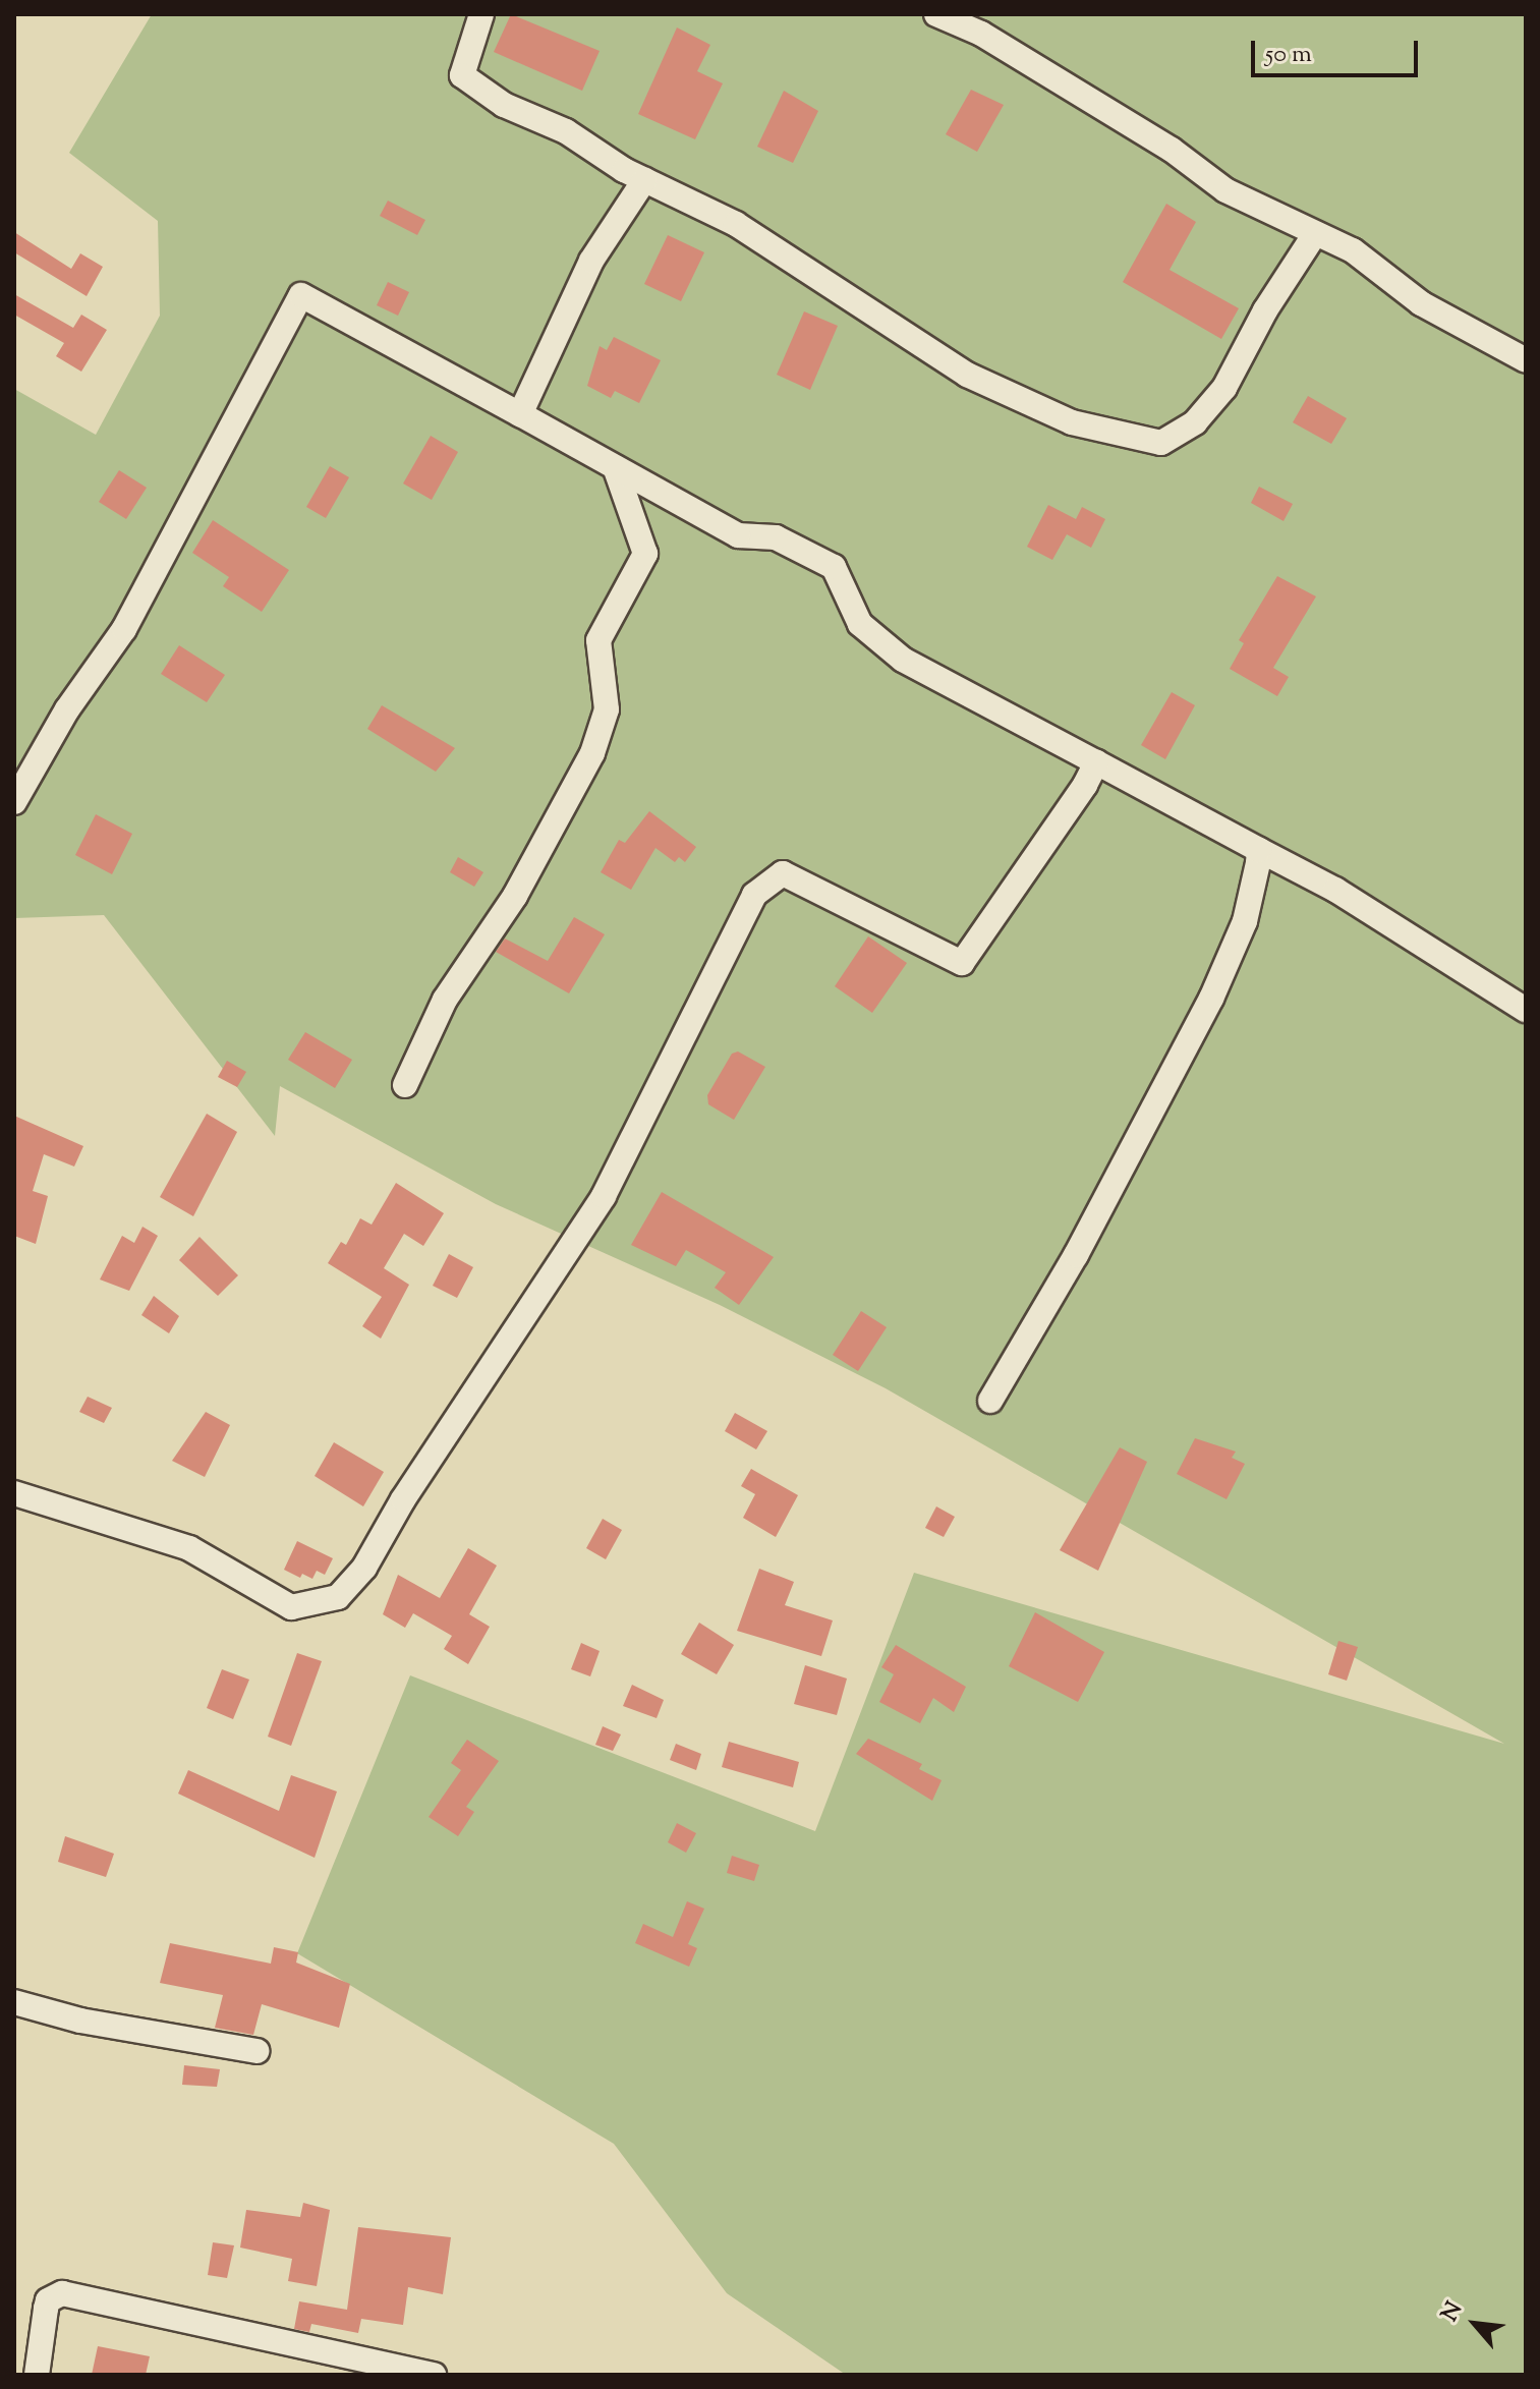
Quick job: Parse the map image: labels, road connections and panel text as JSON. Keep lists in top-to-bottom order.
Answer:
{
  "scale_bar": "50 m",
  "north": "top left"
}
